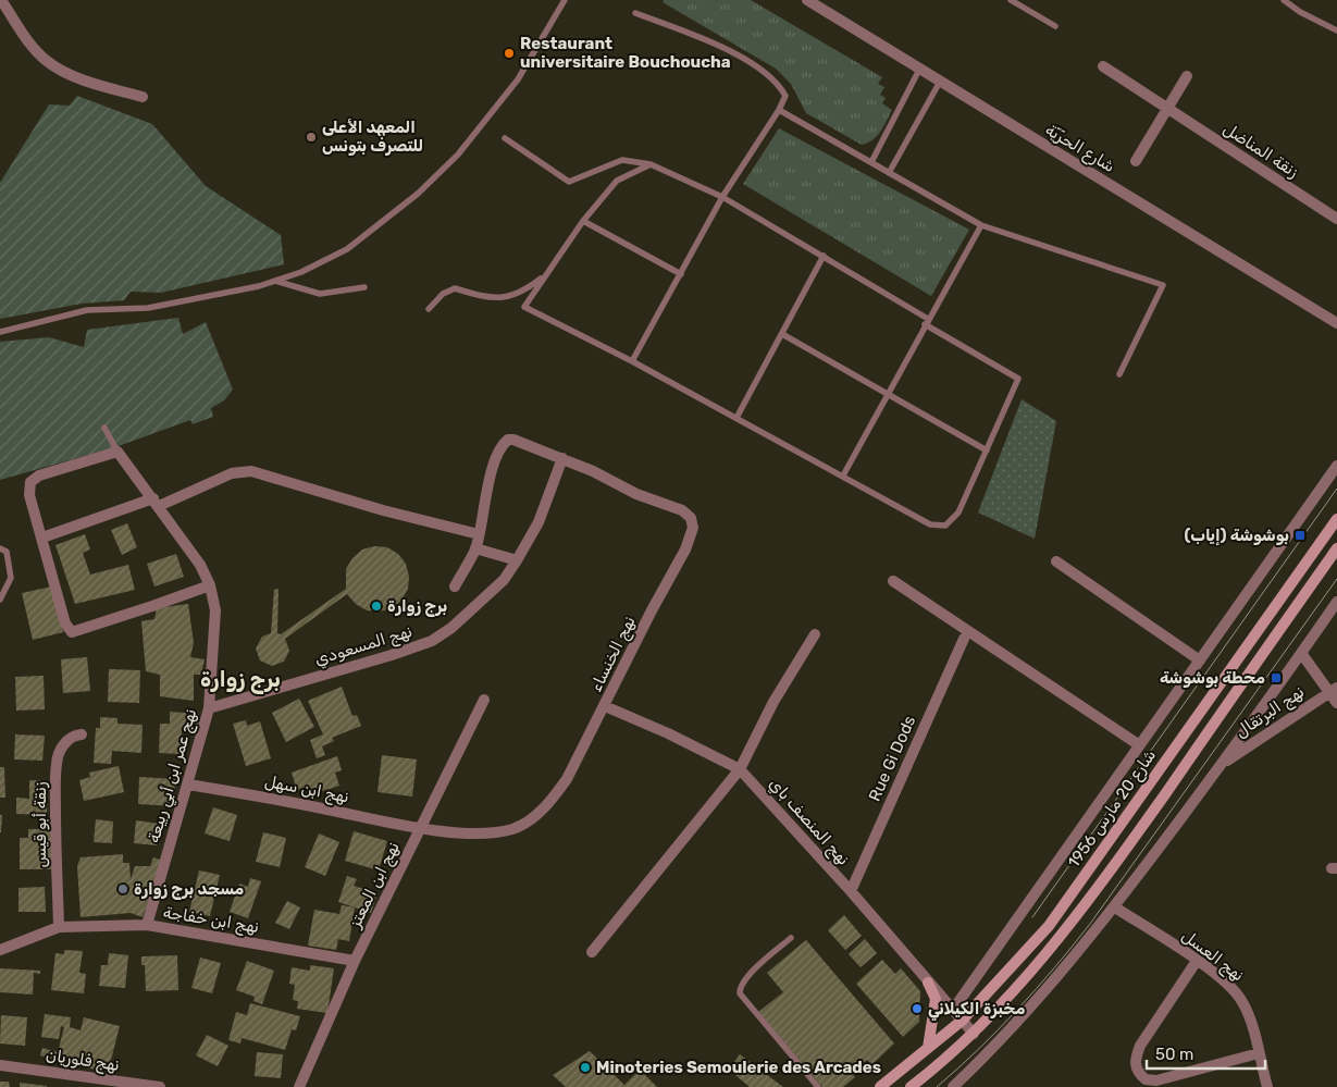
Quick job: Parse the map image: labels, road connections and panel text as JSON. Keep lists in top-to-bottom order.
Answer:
{
  "streets": {
    "main road": ["شارع 20 مارس 1956"],
    "street": [
      "شارع الحرّيّة",
      "زنقة المناضل",
      "نهج المسعودي",
      "نهج الخنساء",
      "نهج البرتقال",
      "Rue Gi Dods",
      "نهج عمر ابن أبي ربيعة",
      "نهج ابن سهل",
      "نهج المنصف باي",
      "زنقة أبو قيس",
      "نهج ابن المعتز",
      "نهج ابن خفاجة",
      "نهج العسل",
      "نهج فلوريان"
    ]
  },
  "crossings": [
    ["نهج المسعودي", "نهج الخنساء"],
    ["نهج المسعودي", "نهج عمر ابن أبي ربيعة"],
    ["نهج الخنساء", "نهج ابن سهل"],
    ["نهج الخنساء", "نهج المنصف باي"],
    ["نهج الخنساء", "نهج ابن المعتز"],
    ["Rue Gi Dods", "نهج المنصف باي"],
    ["نهج عمر ابن أبي ربيعة", "نهج ابن سهل"],
    ["نهج عمر ابن أبي ربيعة", "نهج ابن خفاجة"],
    ["نهج ابن سهل", "نهج ابن المعتز"],
    ["شارع 20 مارس 1956", "نهج المنصف باي"],
    ["زنقة أبو قيس", "نهج ابن خفاجة"],
    ["نهج ابن المعتز", "نهج ابن خفاجة"]
  ],
  "districts": ["برج زوارة"],
  "places": {
    "other": [
      "Restaurant universitaire Bouchoucha",
      "المعهد الأعلى للتصرف بتونس",
      "برج زوارة",
      "مسجد برج زوارة",
      "مخبزة الكيلاني",
      "Minoteries Semoulerie des Arcades"
    ],
    "transit": ["بوشوشة (إياب)", "محطة بوشوشة"]
  },
  "scale_bar": "50 m"
}
